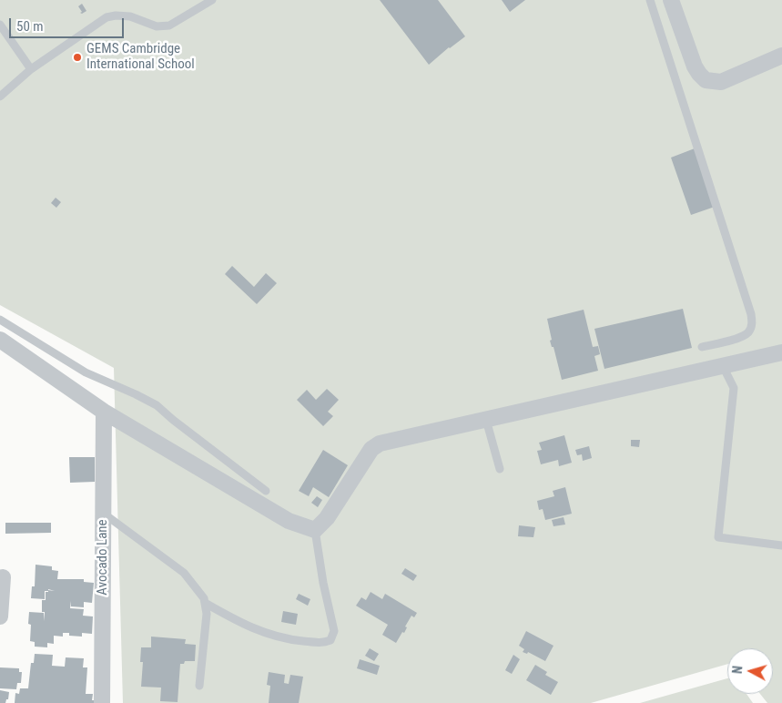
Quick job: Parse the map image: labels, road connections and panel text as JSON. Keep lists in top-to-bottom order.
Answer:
{
  "streets": {
    "street": ["Avocado Lane"]
  },
  "places": ["GEMS Cambridge International School"],
  "scale_bar": "50 m",
  "north": "left"
}
